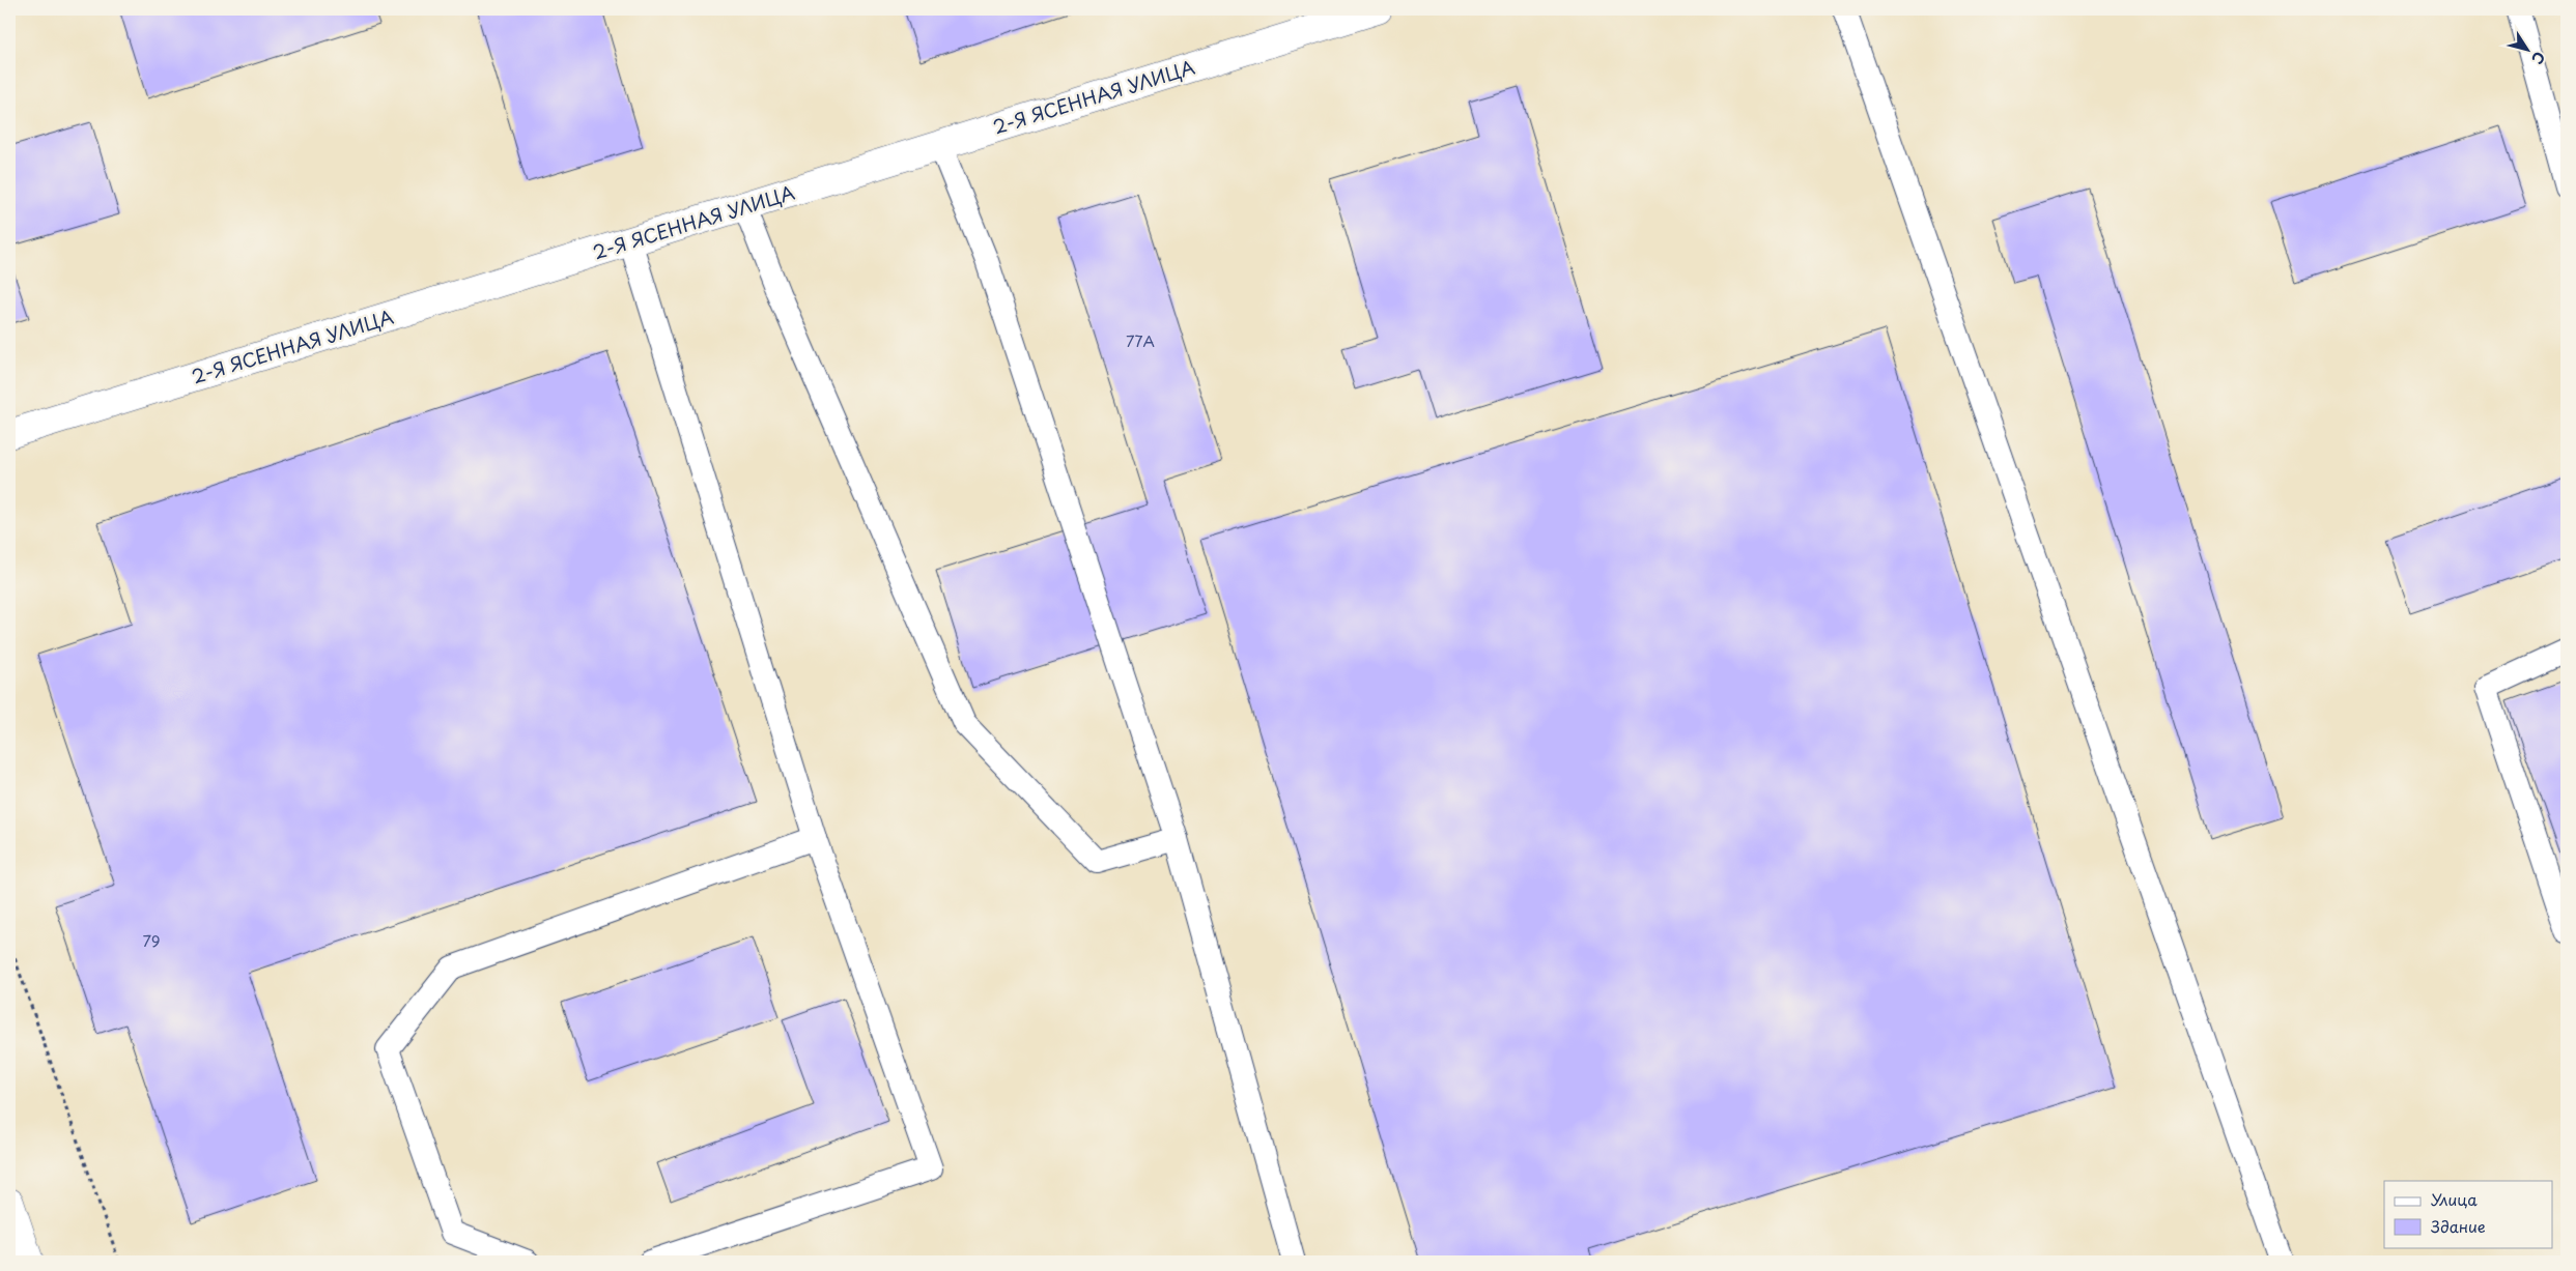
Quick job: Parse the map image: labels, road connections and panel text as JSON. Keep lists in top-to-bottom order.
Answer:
{
  "streets": {
    "street": ["2-Я ЯСЕННАЯ УЛИЦА"]
  },
  "house_numbers": ["77А", "79"],
  "legend": ["Улица", "Здание"],
  "north": "bottom right"
}
